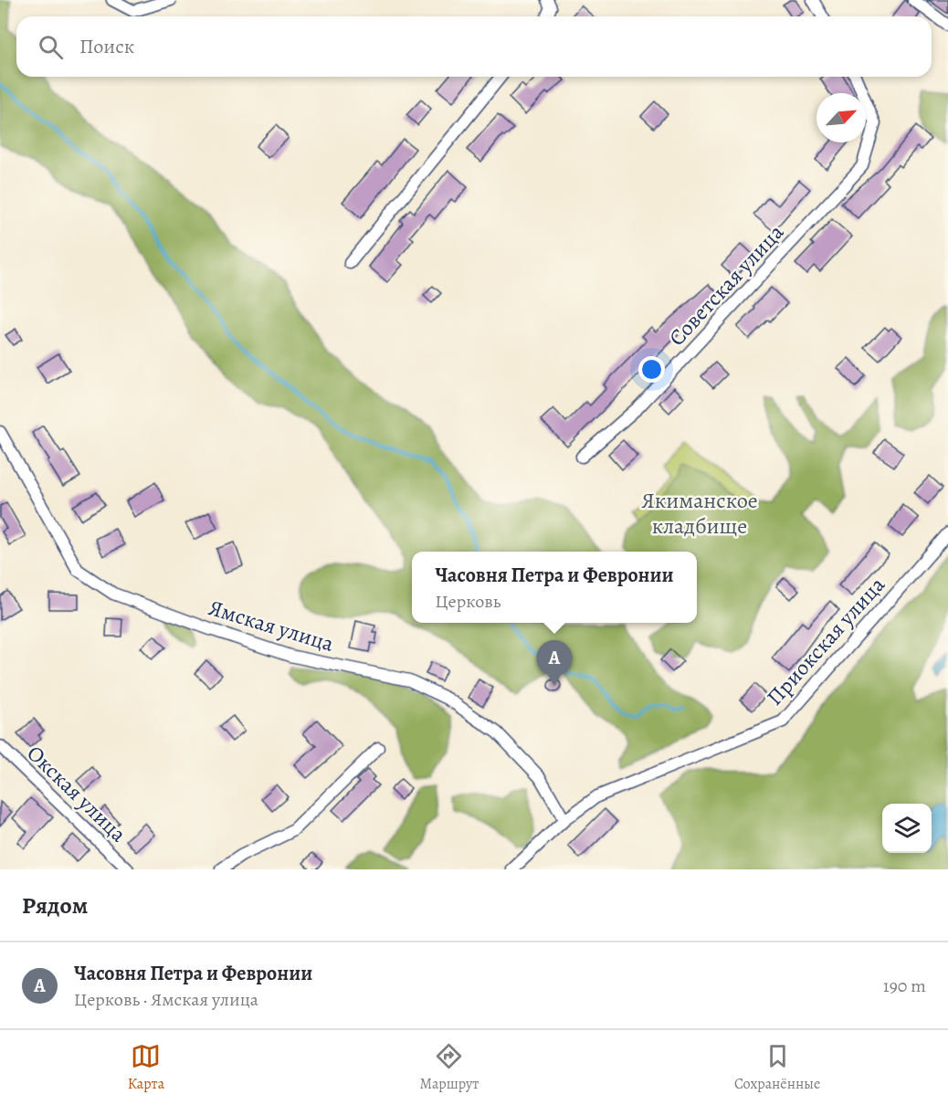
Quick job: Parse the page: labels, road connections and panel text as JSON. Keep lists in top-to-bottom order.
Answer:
{
  "streets": {
    "street": [
      "Советская улица",
      "Ямская улица",
      "Приокская улица",
      "Окская улица"
    ]
  },
  "crossings": [
    ["Ямская улица", "Приокская улица"]
  ],
  "parks": ["Якиманское кладбище"],
  "north": "top right",
  "page": {
    "search": "Поиск",
    "popup": ["Часовня Петра и Февронии", "Церковь"],
    "pins": "A",
    "heading": "Рядом",
    "list": [
      {
        "mark": "A",
        "name": "Часовня Петра и Февронии",
        "note": "Церковь · Ямская улица",
        "value": "190 m"
      }
    ],
    "nav": ["Карта", "Маршрут", "Сохранённые"]
  }
}
